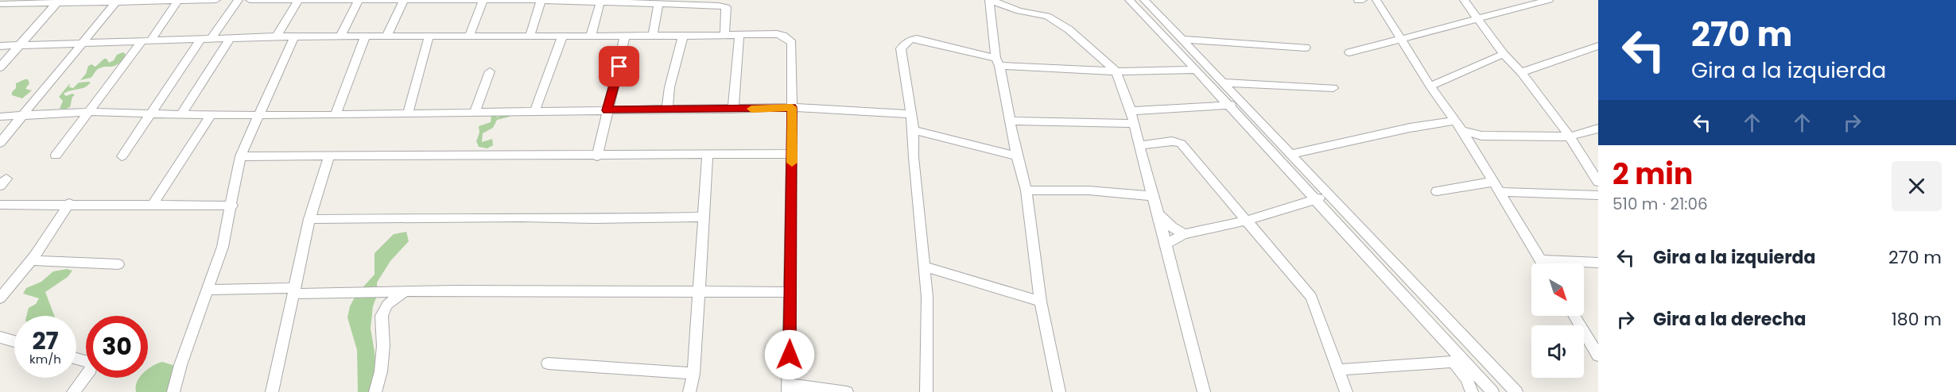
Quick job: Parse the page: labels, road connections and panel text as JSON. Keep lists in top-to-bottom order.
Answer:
{
  "north": "bottom right",
  "page": {
    "turn": ["270 m", "Gira a la izquierda"],
    "heading": ["2 min", "510 m · 21:06"],
    "list": [
      {
        "name": "Gira a la izquierda",
        "value": "270 m"
      },
      {
        "name": "Gira a la derecha",
        "value": "180 m"
      }
    ],
    "speed": "27 km/h",
    "limit": "30"
  }
}
